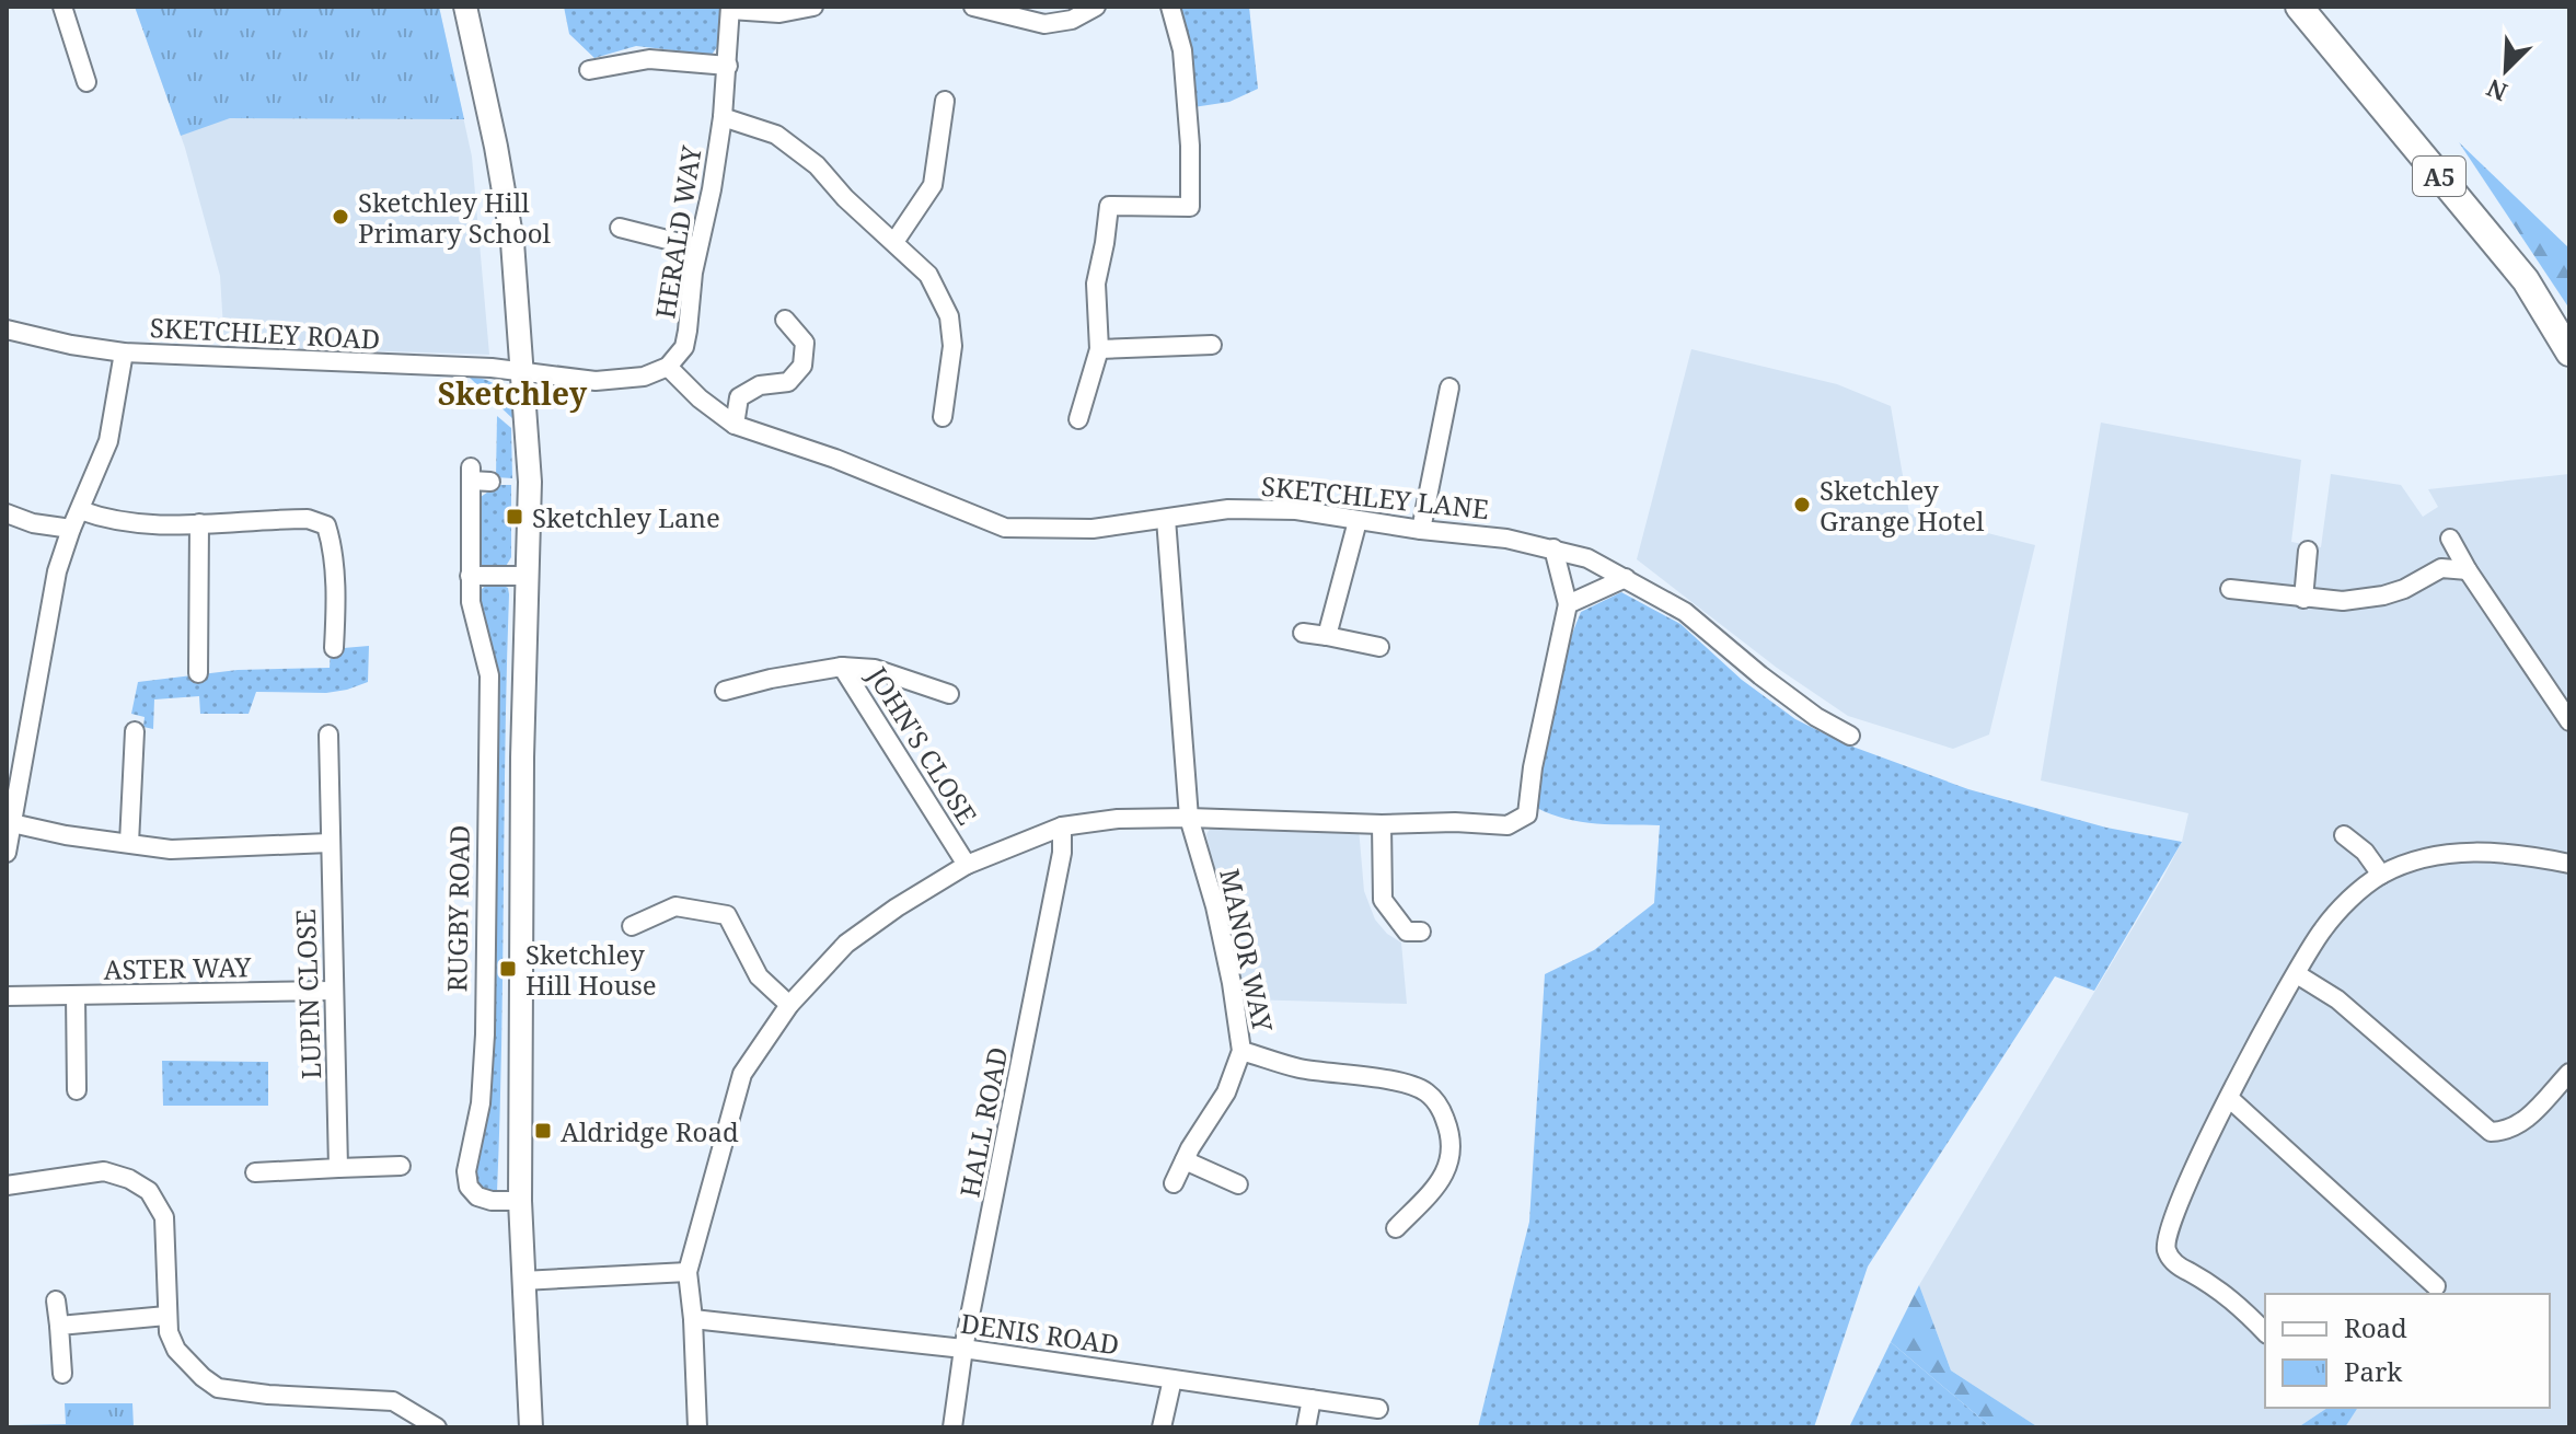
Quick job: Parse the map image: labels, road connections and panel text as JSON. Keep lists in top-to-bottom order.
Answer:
{
  "streets": {
    "highway": ["A5"],
    "street": [
      "HERALD WAY",
      "SKETCHLEY ROAD",
      "SKETCHLEY LANE",
      "JOHN'S CLOSE",
      "RUGBY ROAD",
      "MANOR WAY",
      "ASTER WAY",
      "LUPIN CLOSE",
      "HALL ROAD",
      "DENIS ROAD"
    ]
  },
  "crossings": [
    ["HERALD WAY", "SKETCHLEY LANE"],
    ["SKETCHLEY LANE", "MANOR WAY"],
    ["ASTER WAY", "LUPIN CLOSE"],
    ["HALL ROAD", "DENIS ROAD"]
  ],
  "districts": ["Sketchley"],
  "places": {
    "other": ["Sketchley Hill Primary School", "Sketchley Grange Hotel"],
    "transit": ["Sketchley Lane", "Sketchley Hill House", "Aldridge Road"]
  },
  "legend": ["Road", "Park"],
  "north": "bottom left"
}
